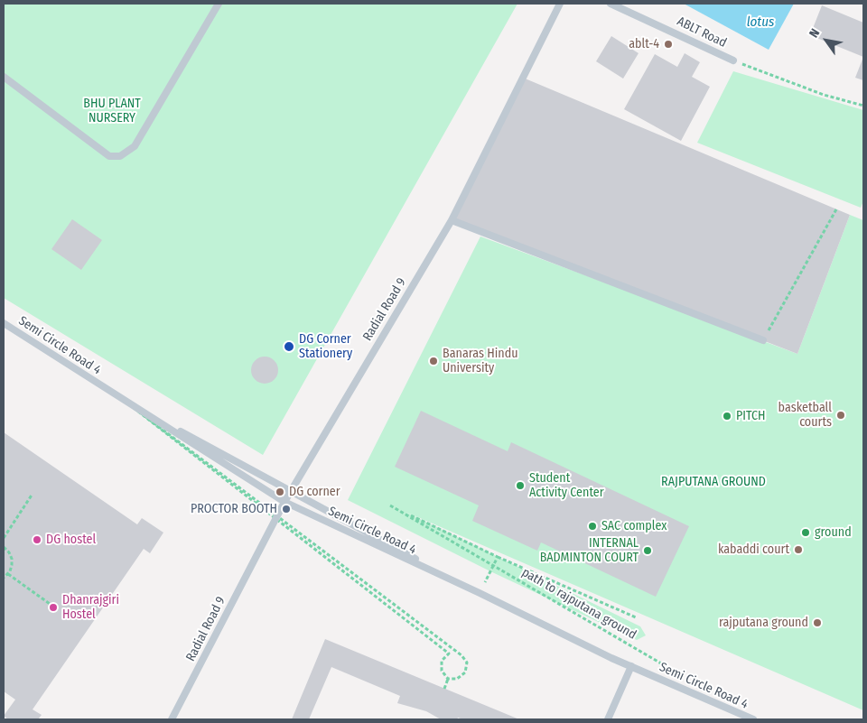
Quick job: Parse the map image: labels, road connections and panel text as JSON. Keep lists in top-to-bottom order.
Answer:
{
  "streets": {
    "lane": ["ABLT Road", "Radial Road 9", "Semi Circle Road 4"],
    "path": ["path to rajputana ground"]
  },
  "crossings": [
    ["Radial Road 9", "Semi Circle Road 4"]
  ],
  "water": ["lotus"],
  "parks": ["BHU PLANT NURSERY", "RAJPUTANA GROUND"],
  "places": [
    "ablt-4",
    "DG Corner Stationery",
    "Banaras Hindu University",
    "basketball courts",
    "PITCH",
    "Student Activity Center",
    "DG corner",
    "PROCTOR BOOTH",
    "SAC complex",
    "ground",
    "DG hostel",
    "kabaddi court",
    "INTERNAL BADMINTON COURT",
    "Dhanrajgiri Hostel",
    "rajputana ground"
  ],
  "north": "top left"
}
